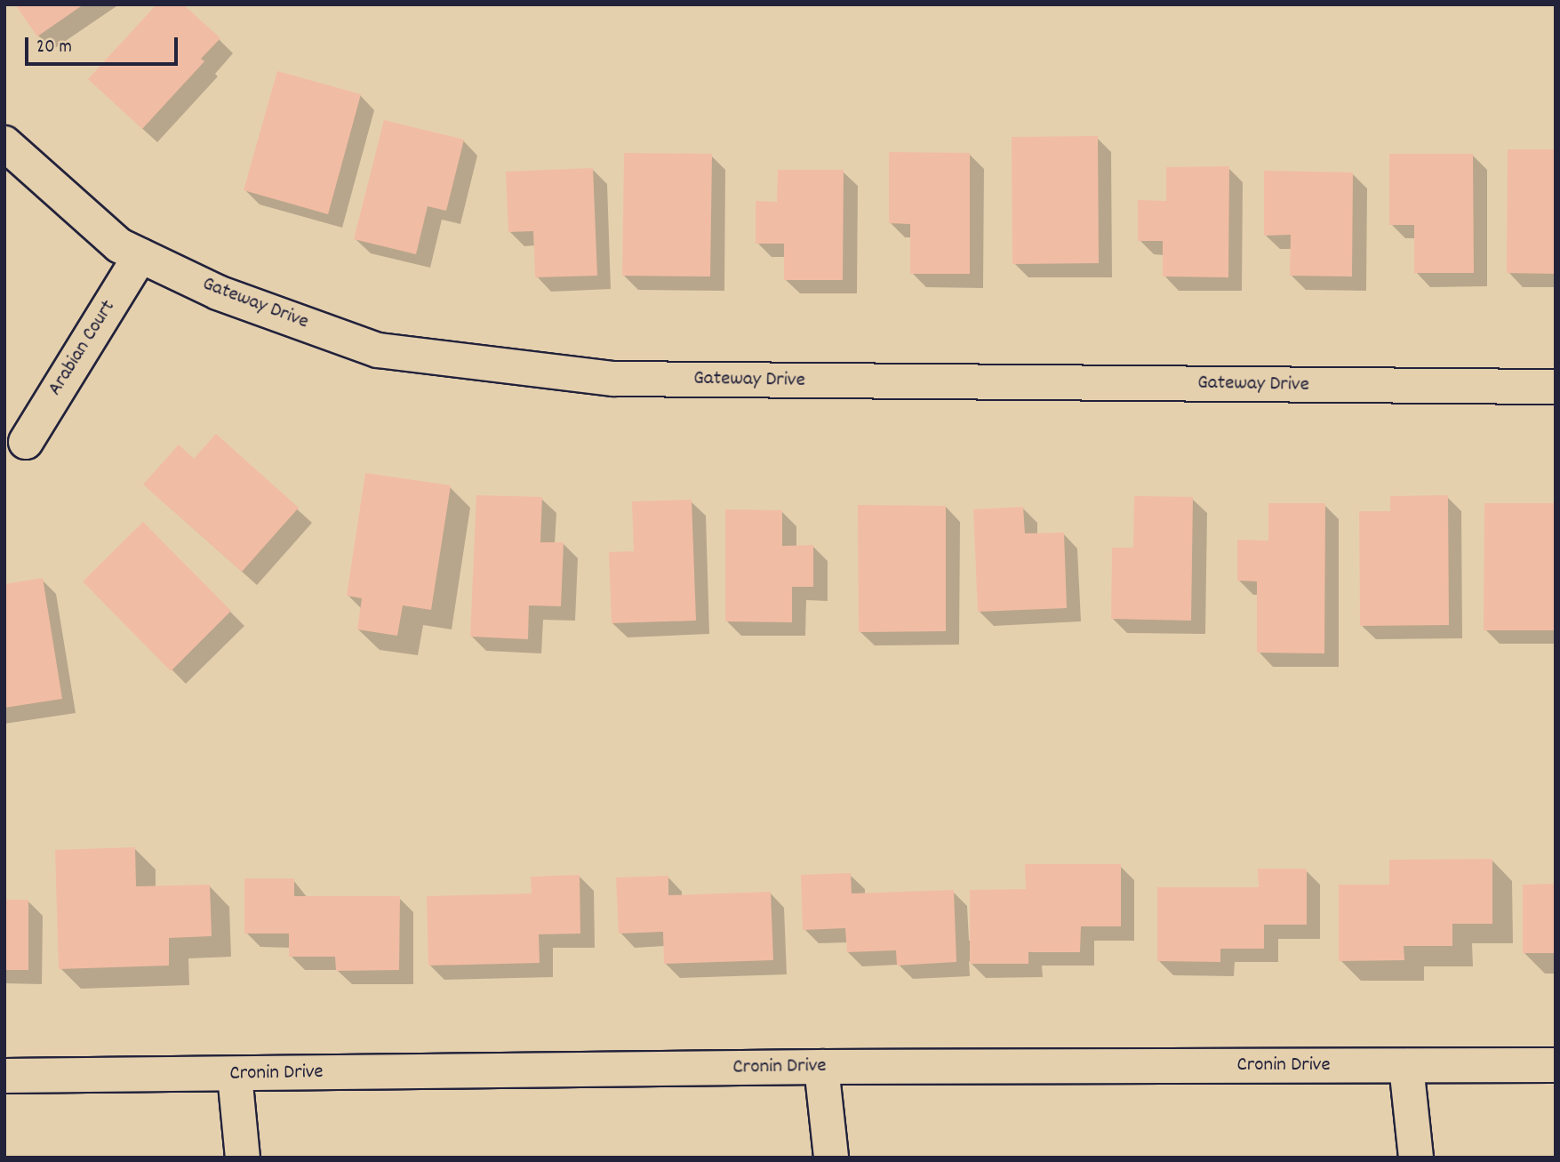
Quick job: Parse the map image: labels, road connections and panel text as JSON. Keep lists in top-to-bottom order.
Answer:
{
  "streets": {
    "street": ["Gateway Drive", "Arabian Court", "Cronin Drive"]
  },
  "crossings": [
    ["Gateway Drive", "Arabian Court"]
  ],
  "scale_bar": "20 m"
}
